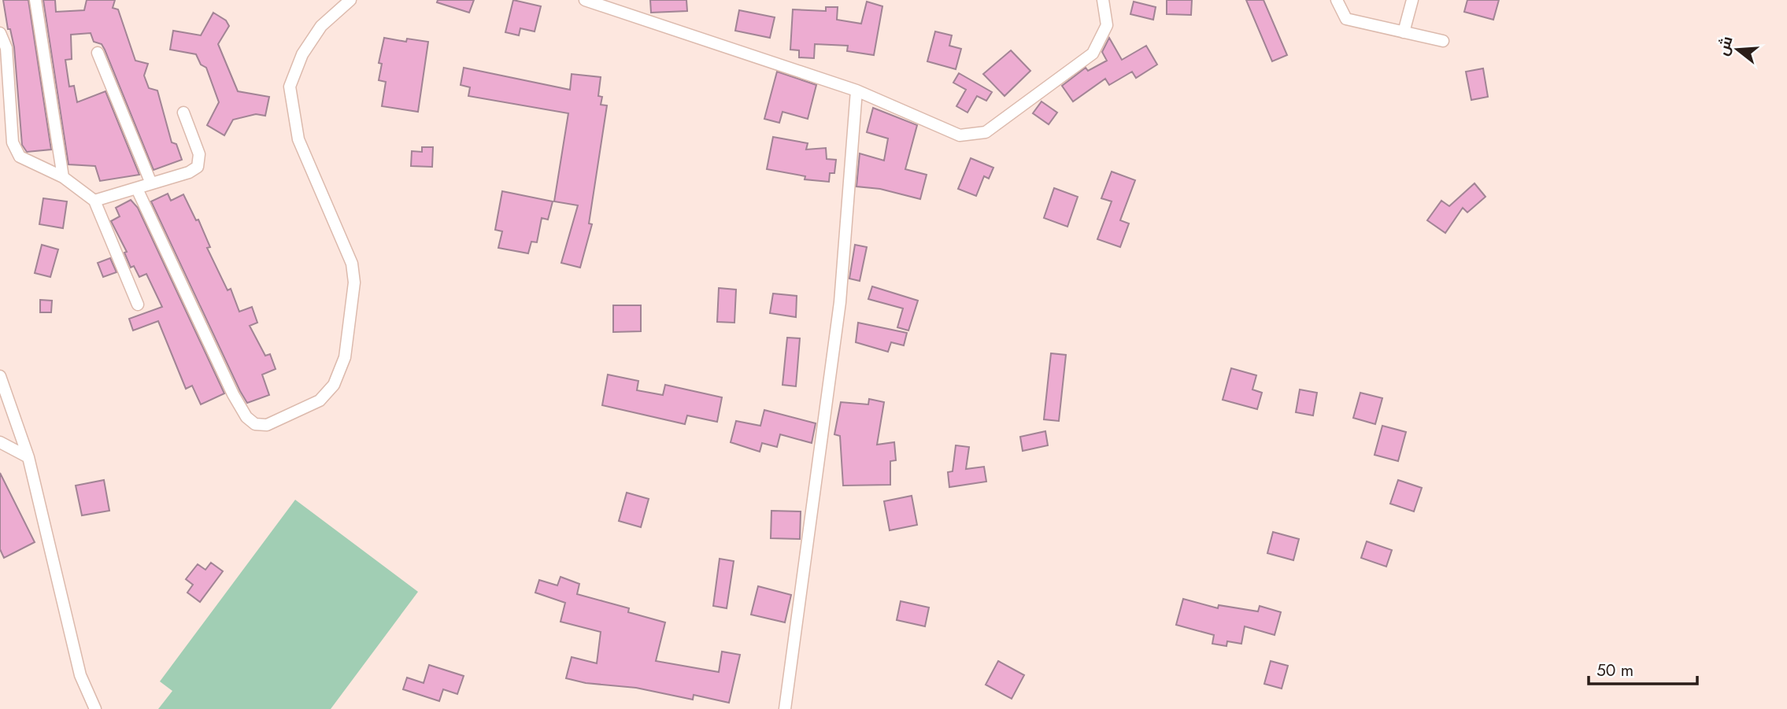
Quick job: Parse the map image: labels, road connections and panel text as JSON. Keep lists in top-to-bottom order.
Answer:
{
  "scale_bar": "50 m",
  "north": "left"
}
